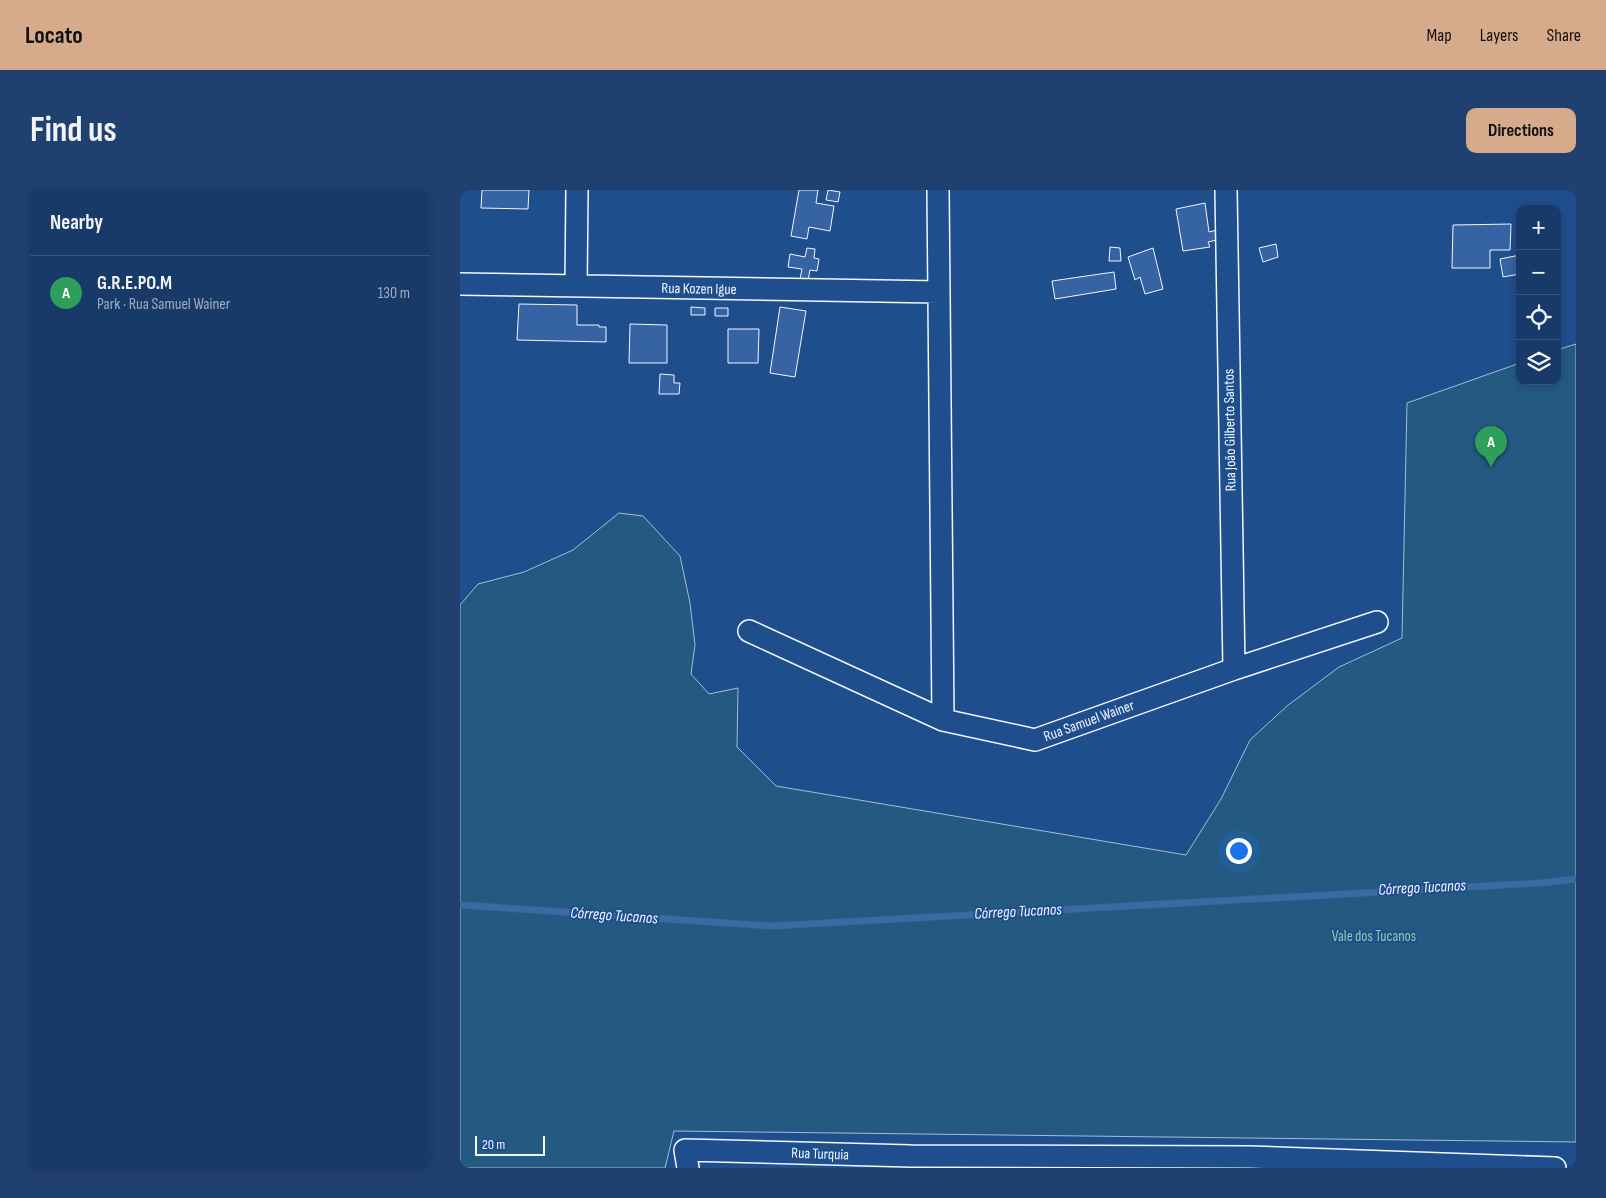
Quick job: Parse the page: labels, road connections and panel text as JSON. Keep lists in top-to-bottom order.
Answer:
{
  "streets": {
    "street": [
      "Rua Kozen Igue",
      "Rua João Gilberto Santos",
      "Rua Samuel Wainer",
      "Rua Turquia"
    ]
  },
  "crossings": [
    ["Rua João Gilberto Santos", "Rua Samuel Wainer"]
  ],
  "water": ["Córrego Tucanos"],
  "parks": ["Vale dos Tucanos"],
  "scale_bar": "20 m",
  "page": {
    "header": "Locato",
    "nav": ["Map", "Layers", "Share"],
    "buttons": "Directions",
    "title": "Find us",
    "heading": "Nearby",
    "map_buttons": ["+", "−"],
    "list": [
      {
        "mark": "A",
        "name": "G.R.E.PO.M",
        "note": "Park · Rua Samuel Wainer",
        "value": "130 m"
      }
    ],
    "pins": "A",
    "scale": "20 m"
  }
}
